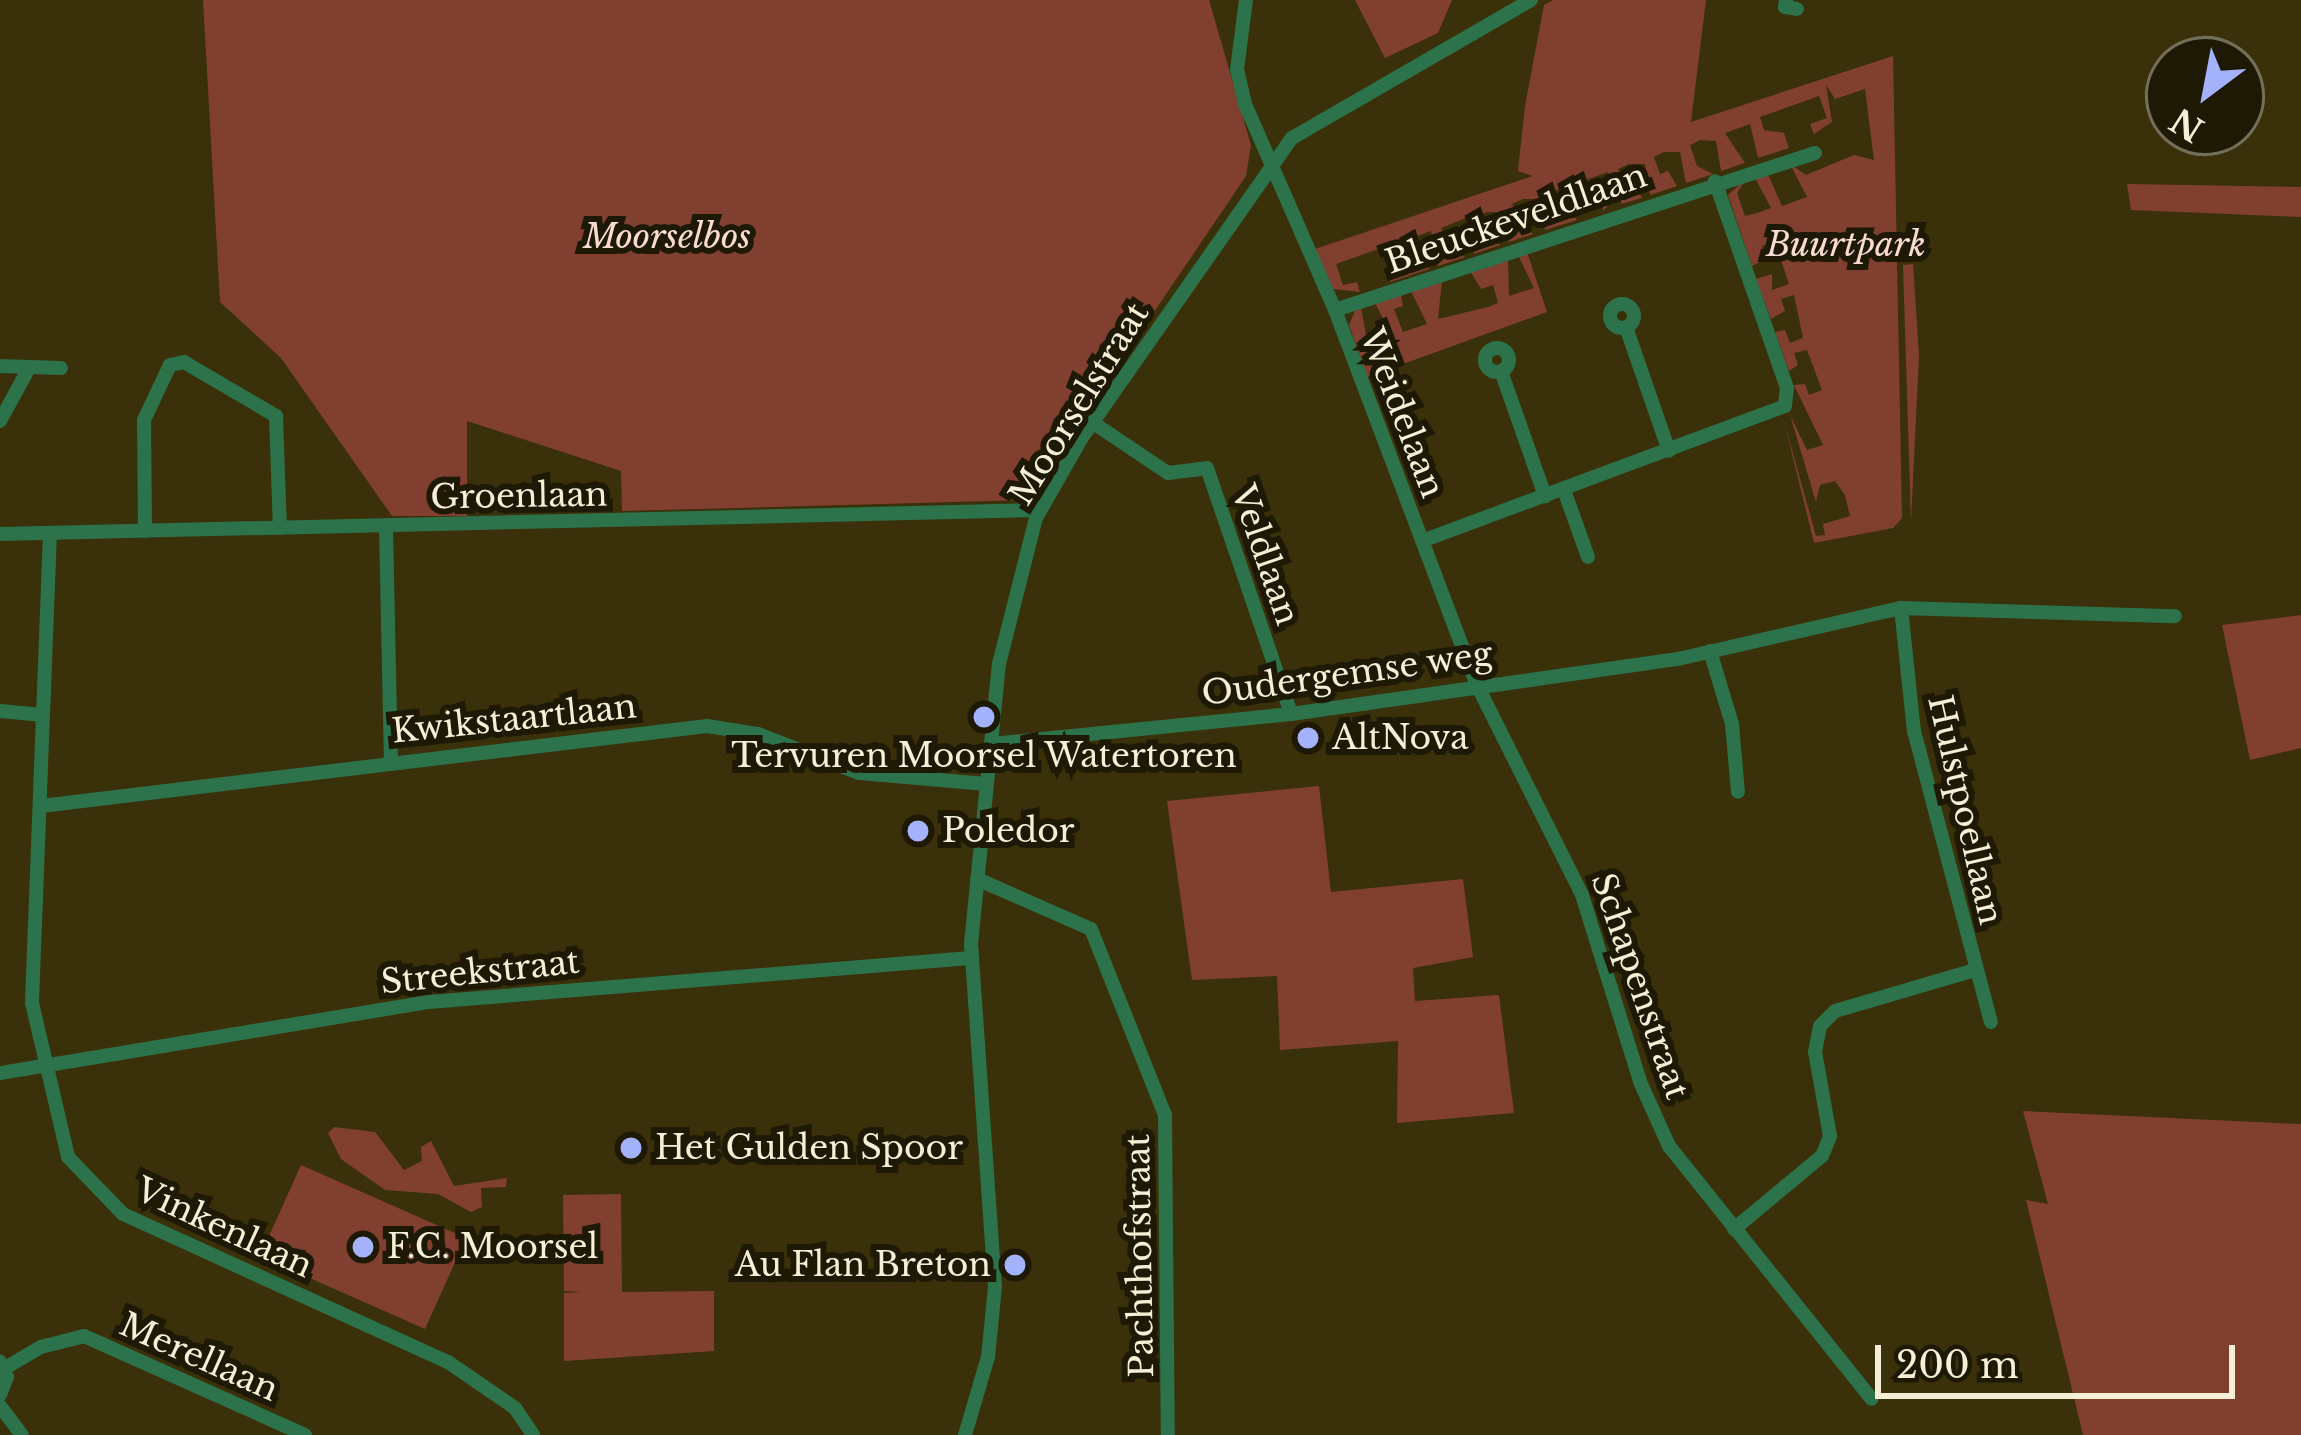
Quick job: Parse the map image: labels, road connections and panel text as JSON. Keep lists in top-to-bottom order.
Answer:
{
  "streets": {
    "street": [
      "Bleuckeveldlaan",
      "Moorselstraat",
      "Weidelaan",
      "Groenlaan",
      "Veldlaan",
      "Oudergemse weg",
      "Kwikstaartlaan",
      "Hulstpoellaan",
      "Streekstraat",
      "Schapenstraat",
      "Vinkenlaan",
      "Pachthofstraat",
      "Merellaan"
    ]
  },
  "crossings": [
    ["Bleuckeveldlaan", "Weidelaan"],
    ["Moorselstraat", "Weidelaan"],
    ["Moorselstraat", "Groenlaan"],
    ["Moorselstraat", "Veldlaan"],
    ["Moorselstraat", "Oudergemse weg"],
    ["Moorselstraat", "Kwikstaartlaan"],
    ["Moorselstraat", "Streekstraat"],
    ["Moorselstraat", "Pachthofstraat"],
    ["Weidelaan", "Oudergemse weg"],
    ["Weidelaan", "Schapenstraat"],
    ["Groenlaan", "Vinkenlaan"],
    ["Veldlaan", "Oudergemse weg"],
    ["Oudergemse weg", "Hulstpoellaan"],
    ["Oudergemse weg", "Schapenstraat"],
    ["Kwikstaartlaan", "Vinkenlaan"],
    ["Streekstraat", "Vinkenlaan"]
  ],
  "parks": ["Moorselbos", "Buurtpark"],
  "places": [
    "Tervuren Moorsel Watertoren",
    "AltNova",
    "Poledor",
    "Het Gulden Spoor",
    "F.C. Moorsel",
    "Au Flan Breton"
  ],
  "scale_bar": "200 m",
  "north": "bottom left"
}
